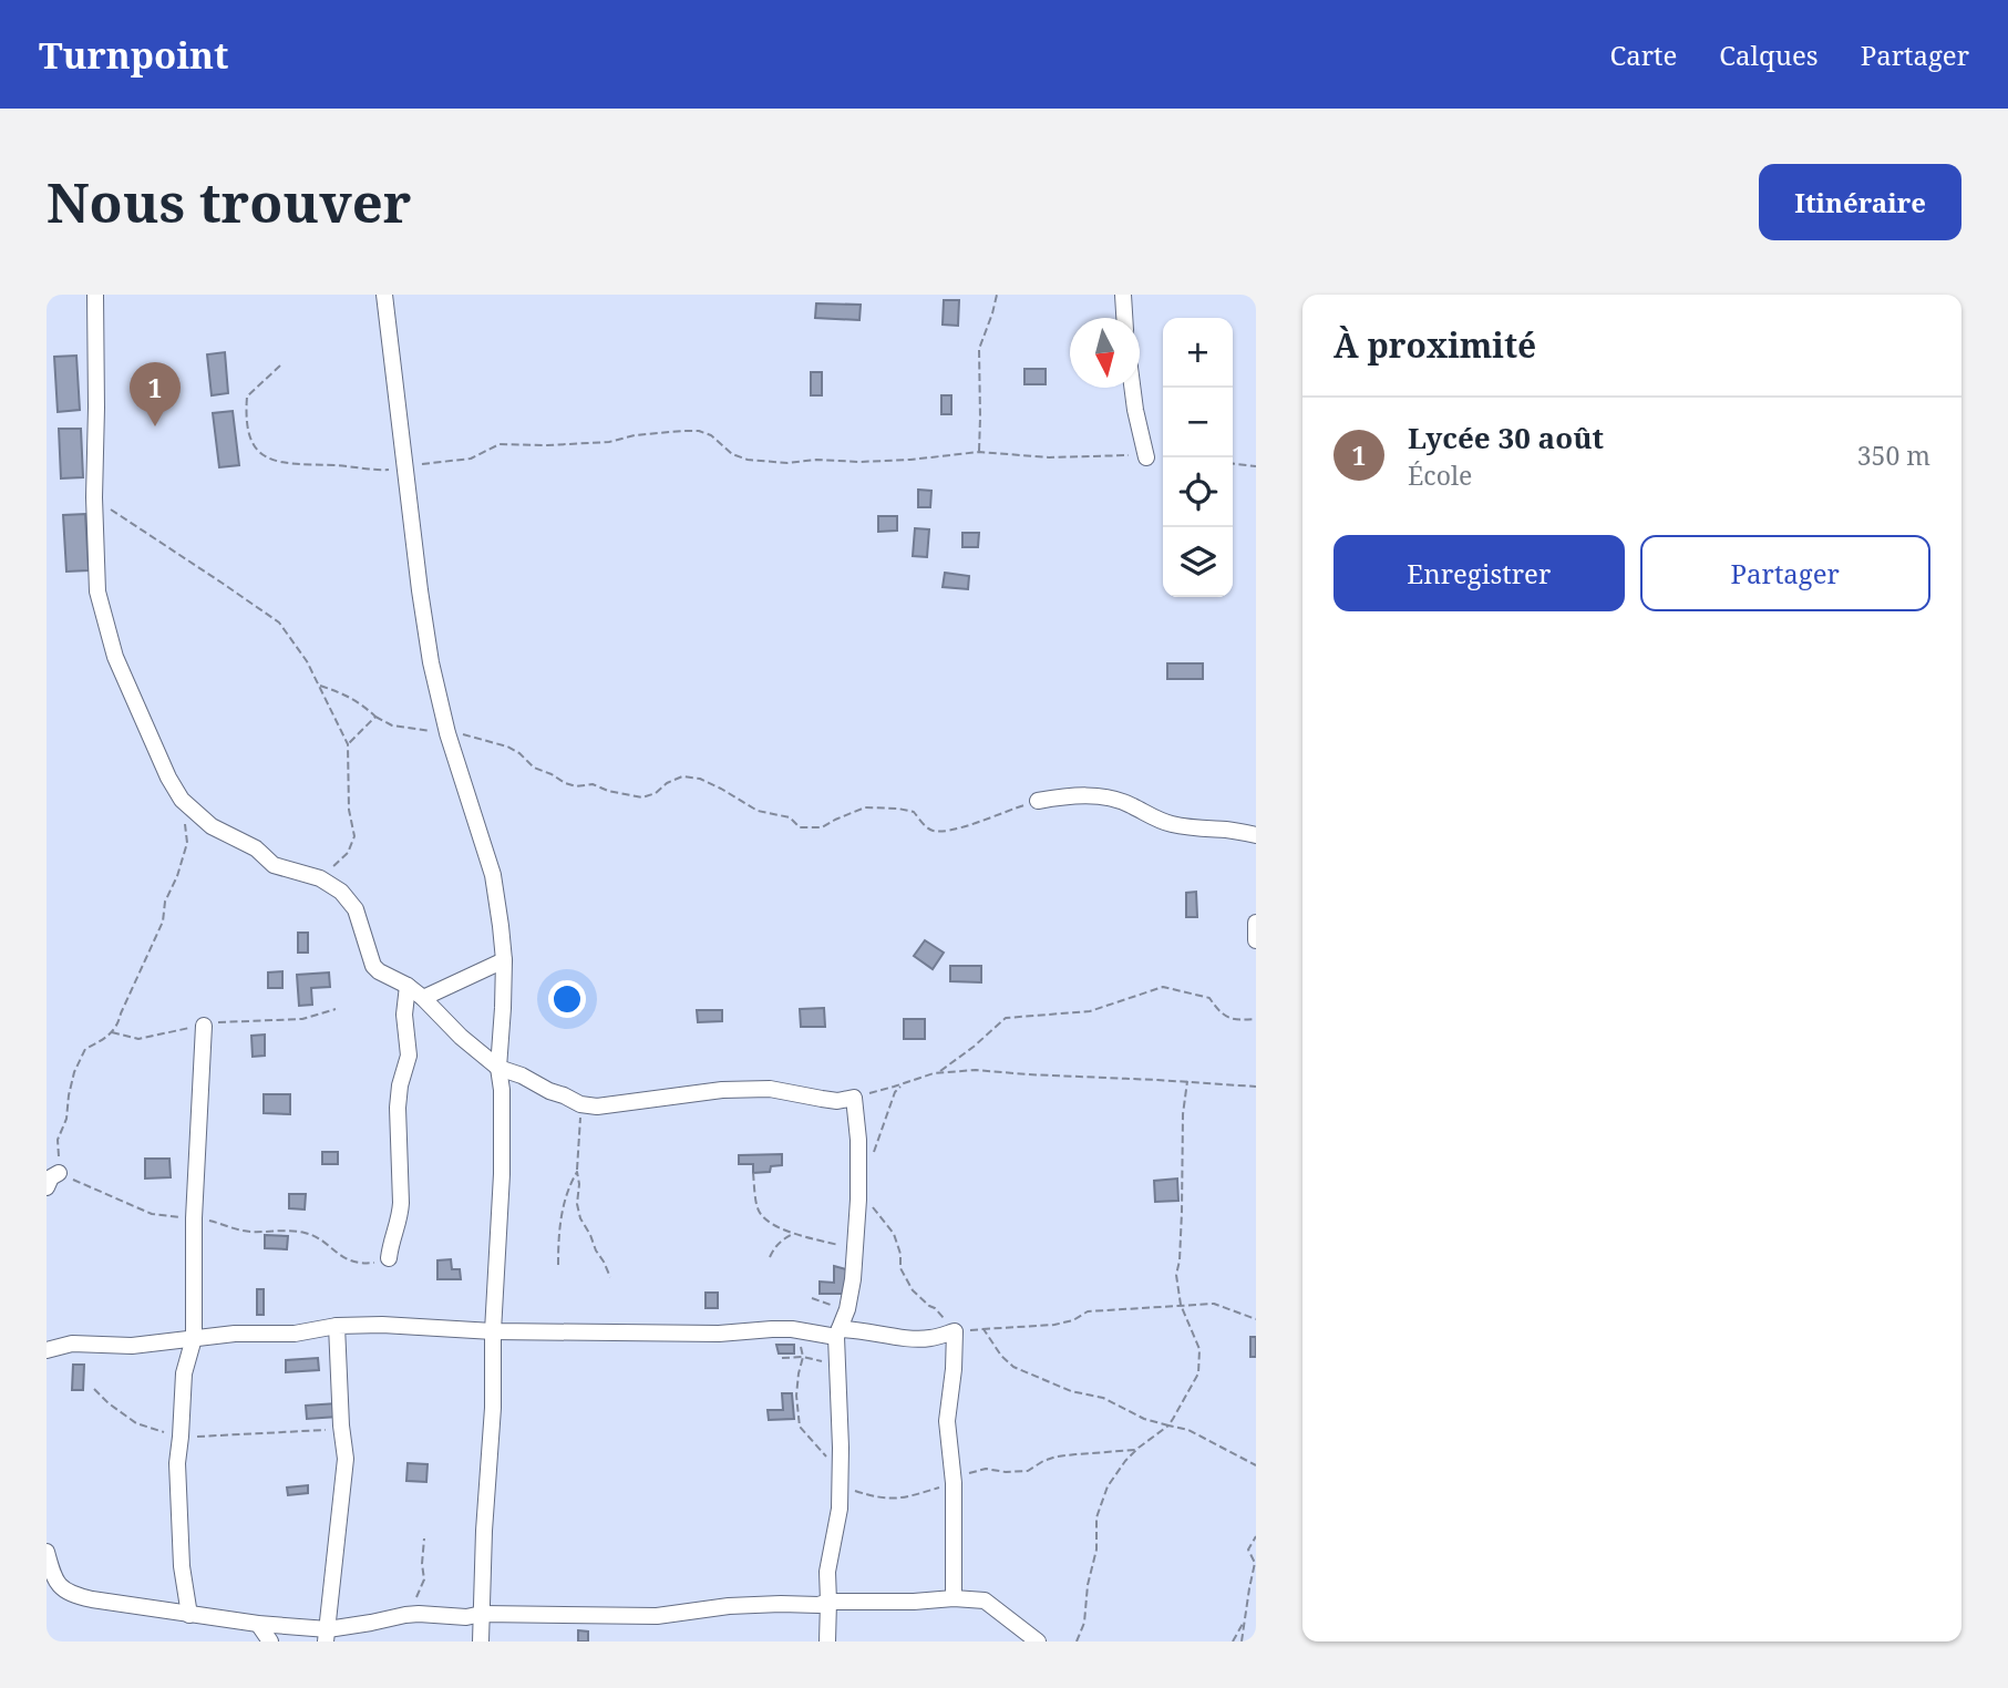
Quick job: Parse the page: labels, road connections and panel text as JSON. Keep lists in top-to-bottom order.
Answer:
{
  "north": "bottom",
  "page": {
    "header": "Turnpoint",
    "nav": ["Carte", "Calques", "Partager"],
    "buttons": [
      "Itinéraire",
      ["Enregistrer", "Partager"]
    ],
    "title": "Nous trouver",
    "heading": "À proximité",
    "map_buttons": ["+", "−"],
    "pins": "1",
    "list": [
      {
        "mark": "1",
        "name": "Lycée 30 août",
        "note": "École",
        "value": "350 m"
      }
    ]
  }
}
